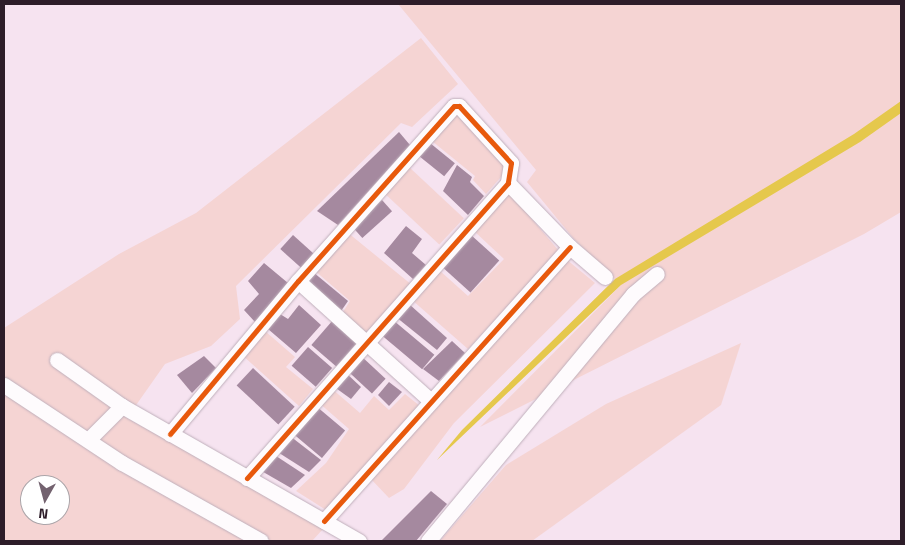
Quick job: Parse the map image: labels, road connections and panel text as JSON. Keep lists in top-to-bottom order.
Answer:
{
  "north": "bottom"
}
